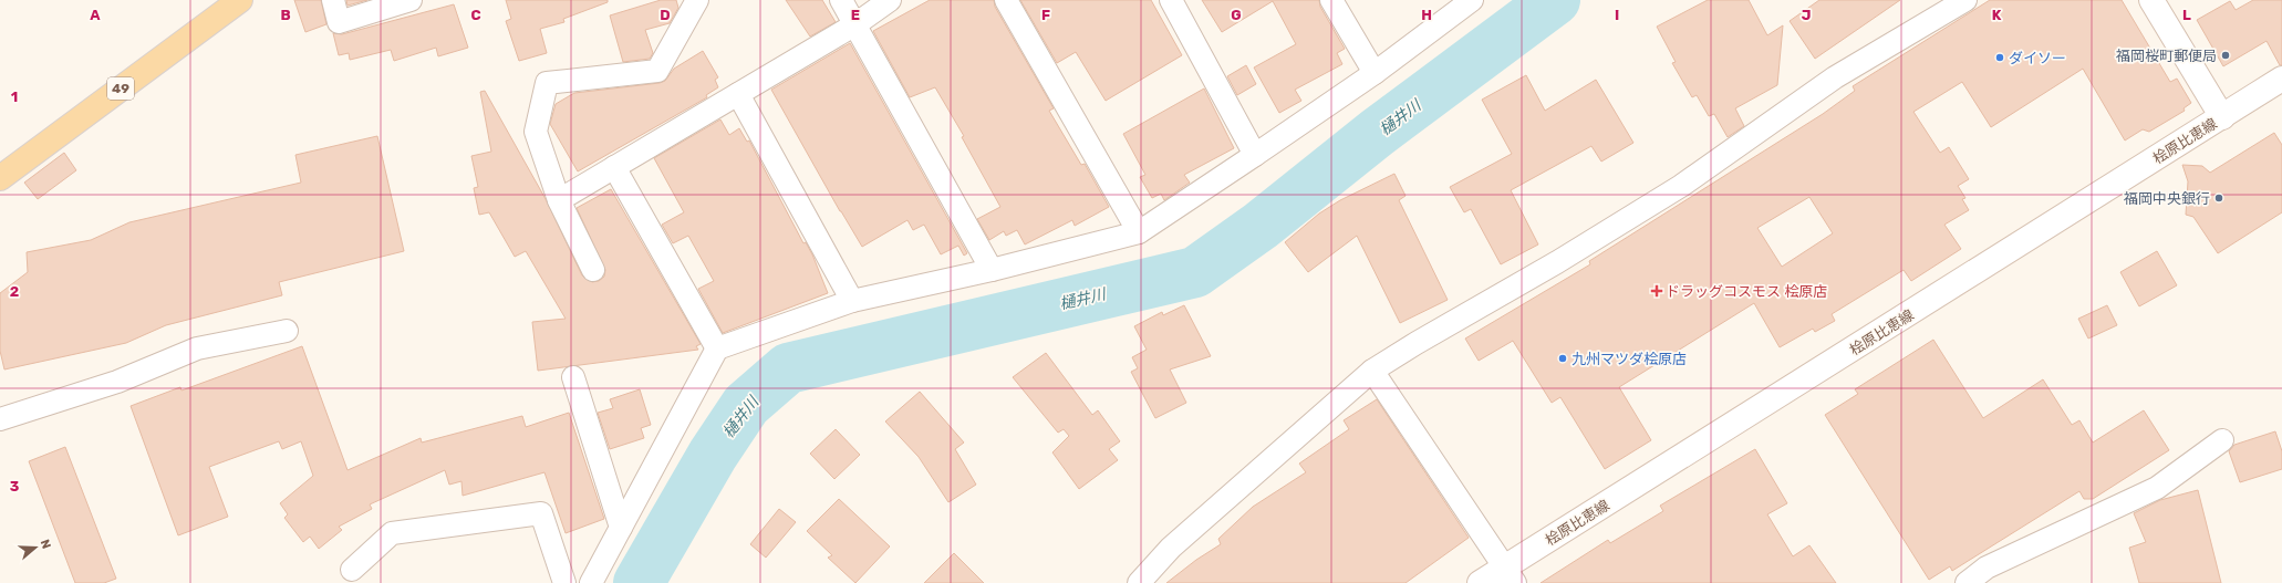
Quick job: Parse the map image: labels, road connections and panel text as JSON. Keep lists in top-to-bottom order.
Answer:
{
  "streets": {
    "main road": ["49", "桧原比恵線"]
  },
  "water": ["樋井川"],
  "places": {
    "other": [
      "福岡桜町郵便局",
      "ダイソー",
      "福岡中央銀行",
      "九州マツダ桧原店"
    ],
    "health": ["ドラッグコスモス 桧原店"]
  },
  "north": "right",
  "grid": {
    "columns": [
      "A",
      "B",
      "C",
      "D",
      "E",
      "F",
      "G",
      "H",
      "I",
      "J",
      "K",
      "L"
    ],
    "rows": ["1", "2", "3"]
  }
}
